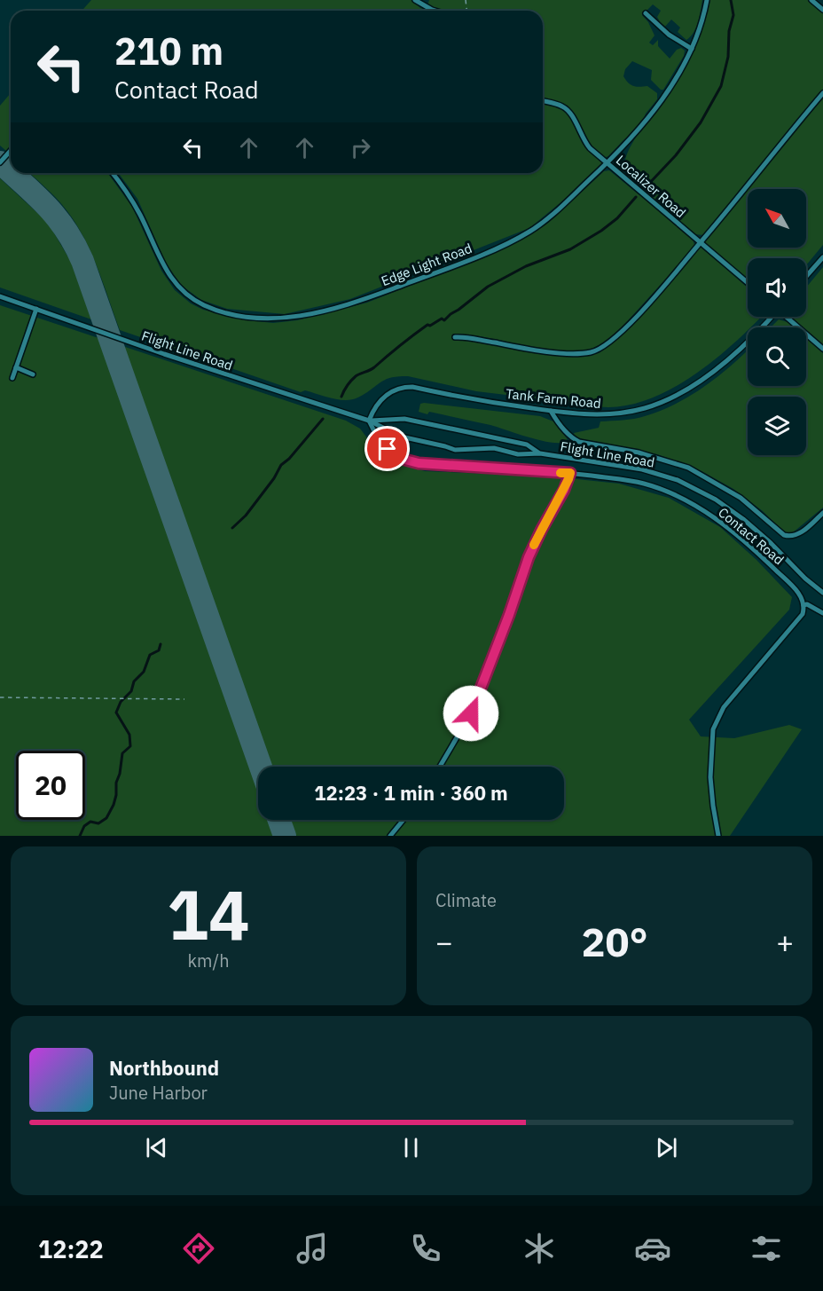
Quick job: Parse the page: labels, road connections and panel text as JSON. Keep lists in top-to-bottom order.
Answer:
{
  "streets": {
    "lane": [
      "Localizer Road",
      "Edge Light Road",
      "Flight Line Road",
      "Tank Farm Road",
      "Contact Road"
    ]
  },
  "crossings": [
    ["Localizer Road", "Edge Light Road"],
    ["Flight Line Road", "Tank Farm Road"],
    ["Flight Line Road", "Contact Road"],
    ["Tank Farm Road", "Contact Road"]
  ],
  "north": "top left",
  "page": {
    "turn": ["210 m", "Contact Road"],
    "limit": "20",
    "trip": "12:23 · 1 min · 360 m",
    "tile": [
      ["14", "km/h"],
      "Climate"
    ],
    "heat": ["−", "20°", "+"],
    "song": ["Northbound", "June Harbor"],
    "tabs": "12:22"
  }
}
